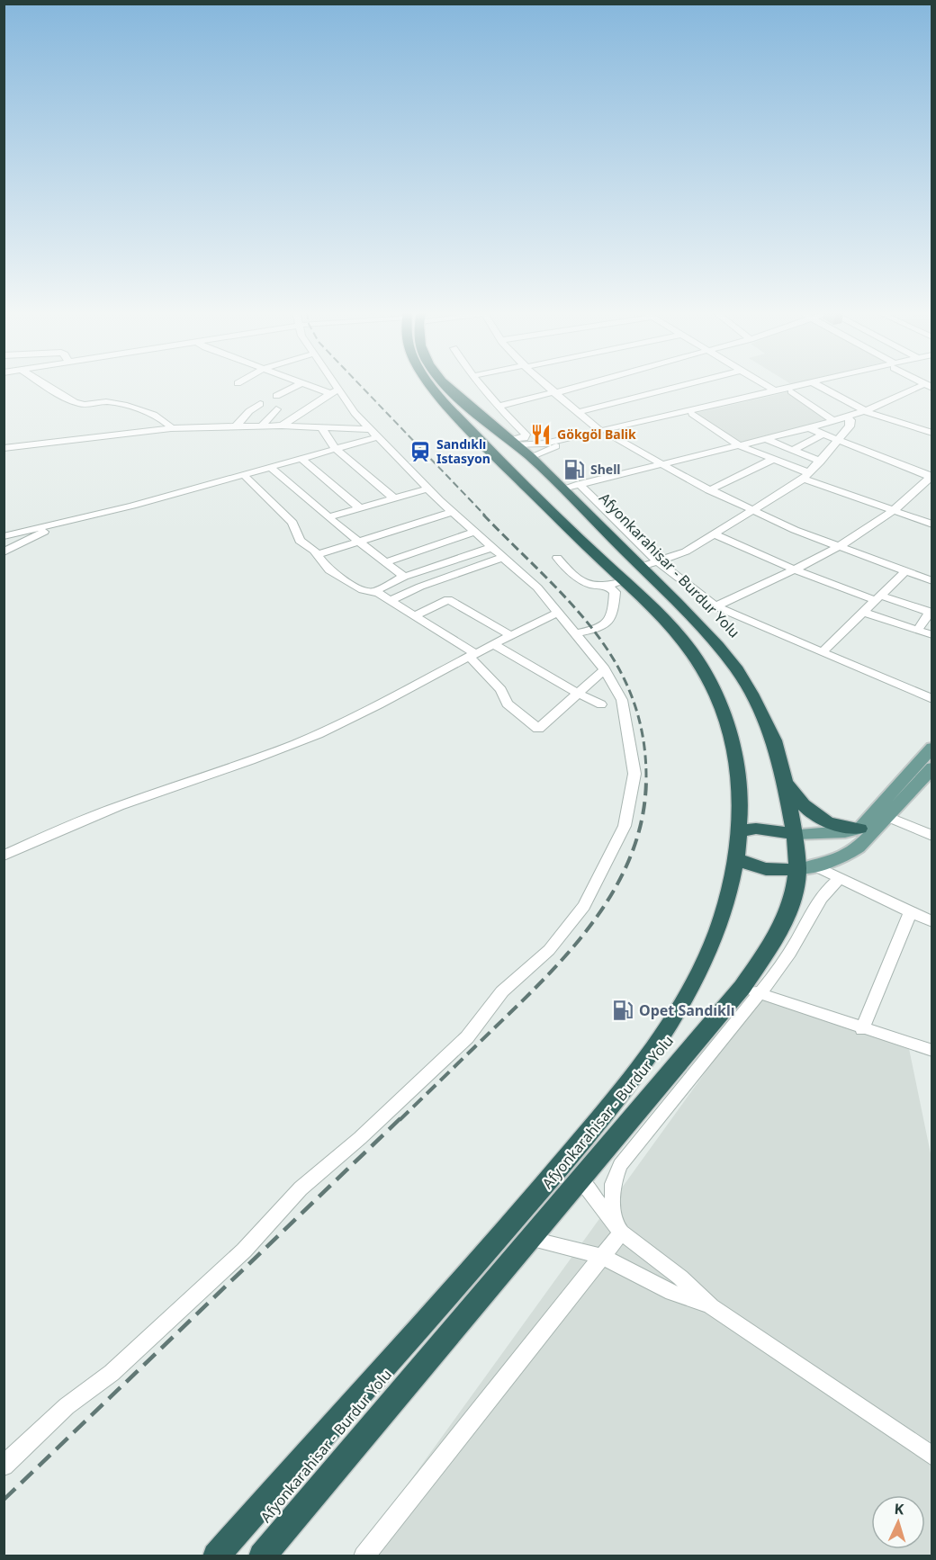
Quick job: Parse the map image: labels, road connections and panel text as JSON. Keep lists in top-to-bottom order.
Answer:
{
  "streets": {
    "highway": ["Afyonkarahisar - Burdur Yolu"]
  },
  "places": {
    "restaurant": ["Gökgöl Balik"],
    "station": ["Sandıklı Istasyon"],
    "fuel station": ["Shell", "Opet Sandıklı"]
  },
  "north": "top"
}
